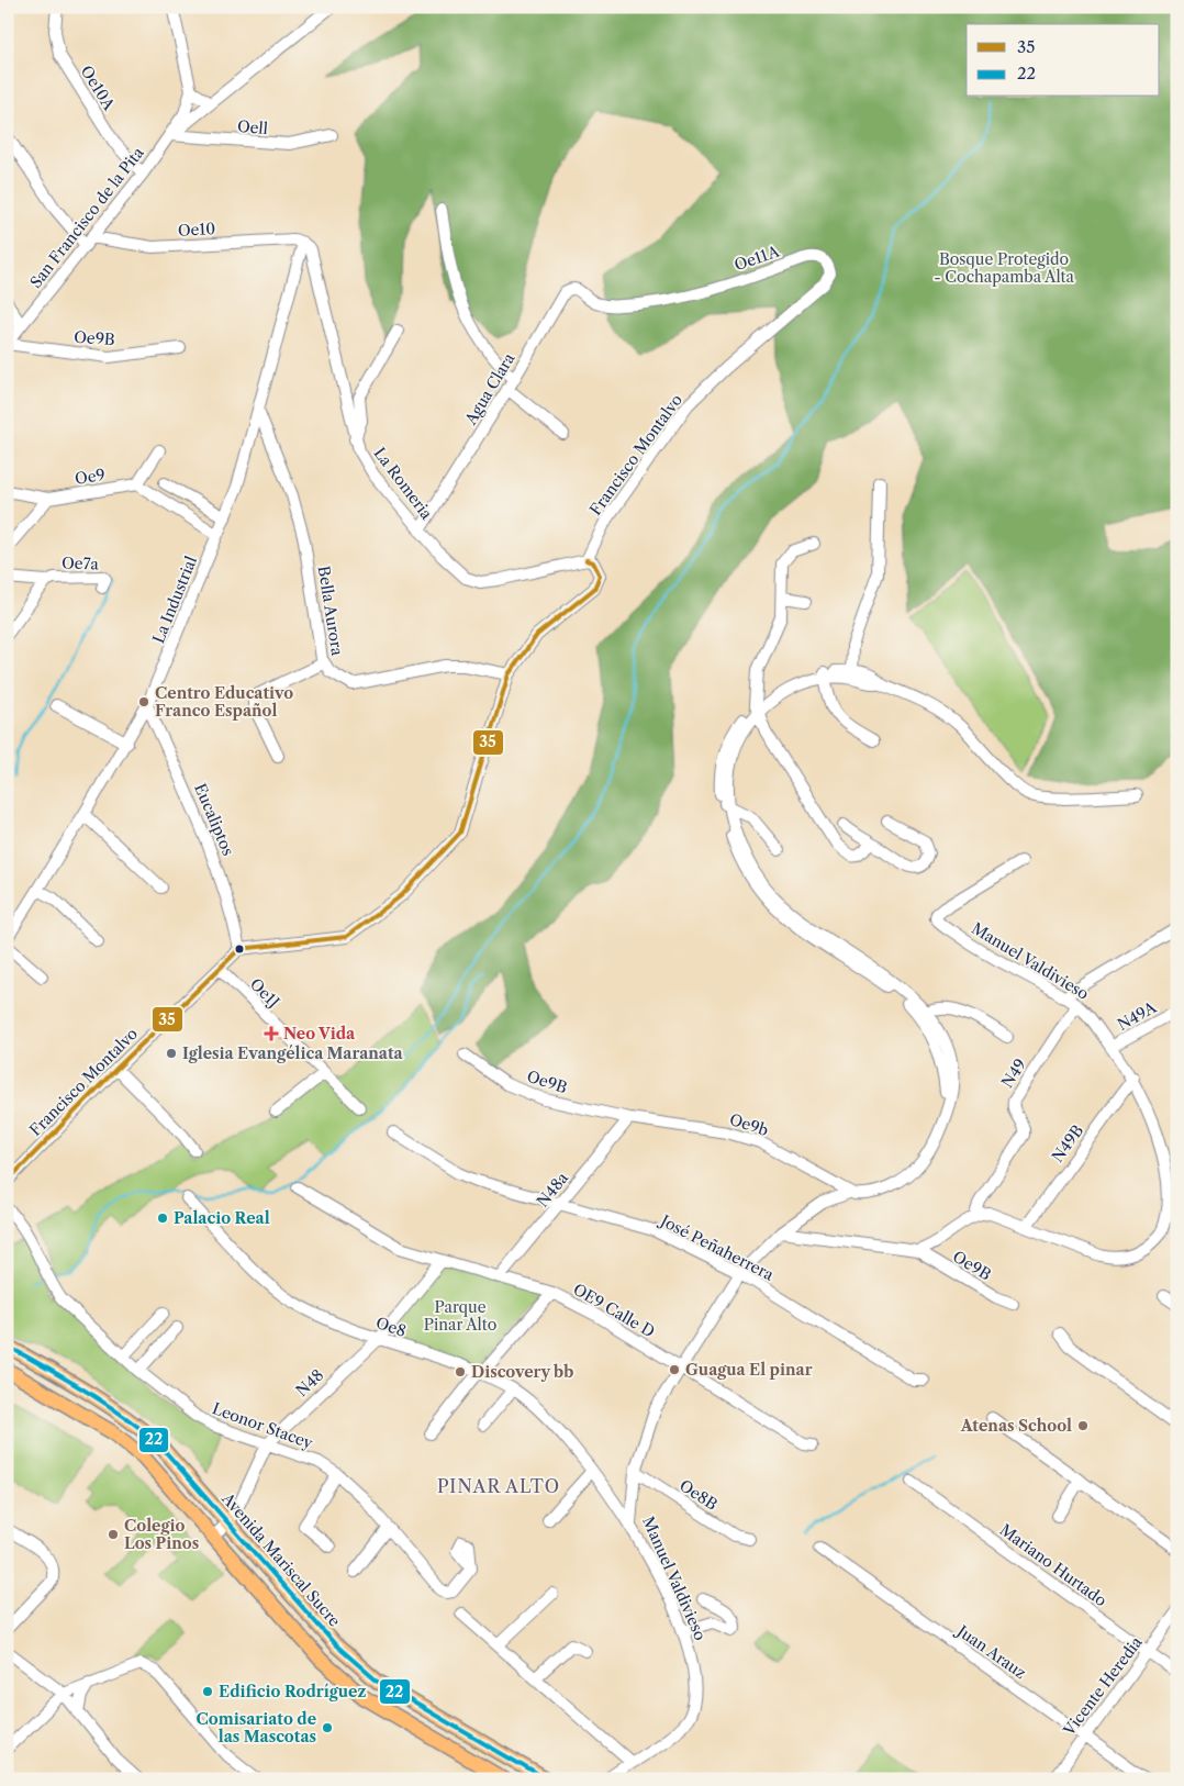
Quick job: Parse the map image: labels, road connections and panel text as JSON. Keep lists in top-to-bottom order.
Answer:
{
  "streets": {
    "main road": ["Avenida Mariscal Sucre"],
    "street": [
      "Oe10A",
      "Oell",
      "San Francisco de la Pita",
      "Oe10",
      "Oe11A",
      "Oe9B",
      "Agua Clara",
      "Francisco Montalvo",
      "Oe9",
      "La Romeria",
      "Oe7a",
      "La Industrial",
      "Bella Aurora",
      "Eucaliptos",
      "Manuel Valdivieso",
      "Oe1J",
      "N49A",
      "N49",
      "Oe9b",
      "N49B",
      "N48a",
      "José Peñaherrera",
      "OE9 Calle D",
      "Oe8",
      "N48",
      "Leonor Stacey",
      "Oe8B",
      "Mariano Hurtado",
      "Juan Arauz",
      "Vicente Heredia"
    ]
  },
  "crossings": [
    ["Oe10A", "San Francisco de la Pita"],
    ["Oell", "San Francisco de la Pita"],
    ["San Francisco de la Pita", "Oe10"],
    ["San Francisco de la Pita", "Oe9B"],
    ["Oe10", "La Romeria"],
    ["Oe10", "La Industrial"],
    ["Oe11A", "Agua Clara"],
    ["Oe11A", "Francisco Montalvo"],
    ["Oe9B", "Oe9b"],
    ["Oe9B", "N48a"],
    ["Agua Clara", "La Romeria"],
    ["Francisco Montalvo", "La Romeria"],
    ["Francisco Montalvo", "Eucaliptos"],
    ["Francisco Montalvo", "Oe1J"],
    ["La Romeria", "La Industrial"],
    ["La Industrial", "Bella Aurora"],
    ["La Industrial", "Eucaliptos"],
    ["Manuel Valdivieso", "N49A"],
    ["Manuel Valdivieso", "N49"],
    ["Manuel Valdivieso", "Oe9b"],
    ["Manuel Valdivieso", "N49B"],
    ["Manuel Valdivieso", "José Peñaherrera"],
    ["Manuel Valdivieso", "OE9 Calle D"],
    ["Manuel Valdivieso", "Oe8"],
    ["Manuel Valdivieso", "Oe8B"],
    ["Oe9b", "N48a"],
    ["N48a", "José Peñaherrera"],
    ["N48a", "OE9 Calle D"],
    ["OE9 Calle D", "N48"],
    ["Oe8", "N48"],
    ["N48", "Leonor Stacey"],
    ["N48", "Avenida Mariscal Sucre"],
    ["Mariano Hurtado", "Vicente Heredia"],
    ["Juan Arauz", "Vicente Heredia"]
  ],
  "districts": ["PINAR ALTO"],
  "parks": ["Bosque Protegido - Cochapamba Alta", "Parque Pinar Alto"],
  "places": {
    "other": [
      "Centro Educativo Franco Español",
      "Iglesia Evangélica Maranata",
      "Palacio Real",
      "Guagua El pinar",
      "Discovery bb",
      "Atenas School",
      "Colegio Los Pinos",
      "Edificio Rodríguez",
      "Comisariato de las Mascotas"
    ],
    "health": ["Neo Vida"]
  },
  "lines": ["transit line 35", "transit line 22"],
  "legend": ["35", "22"]
}
